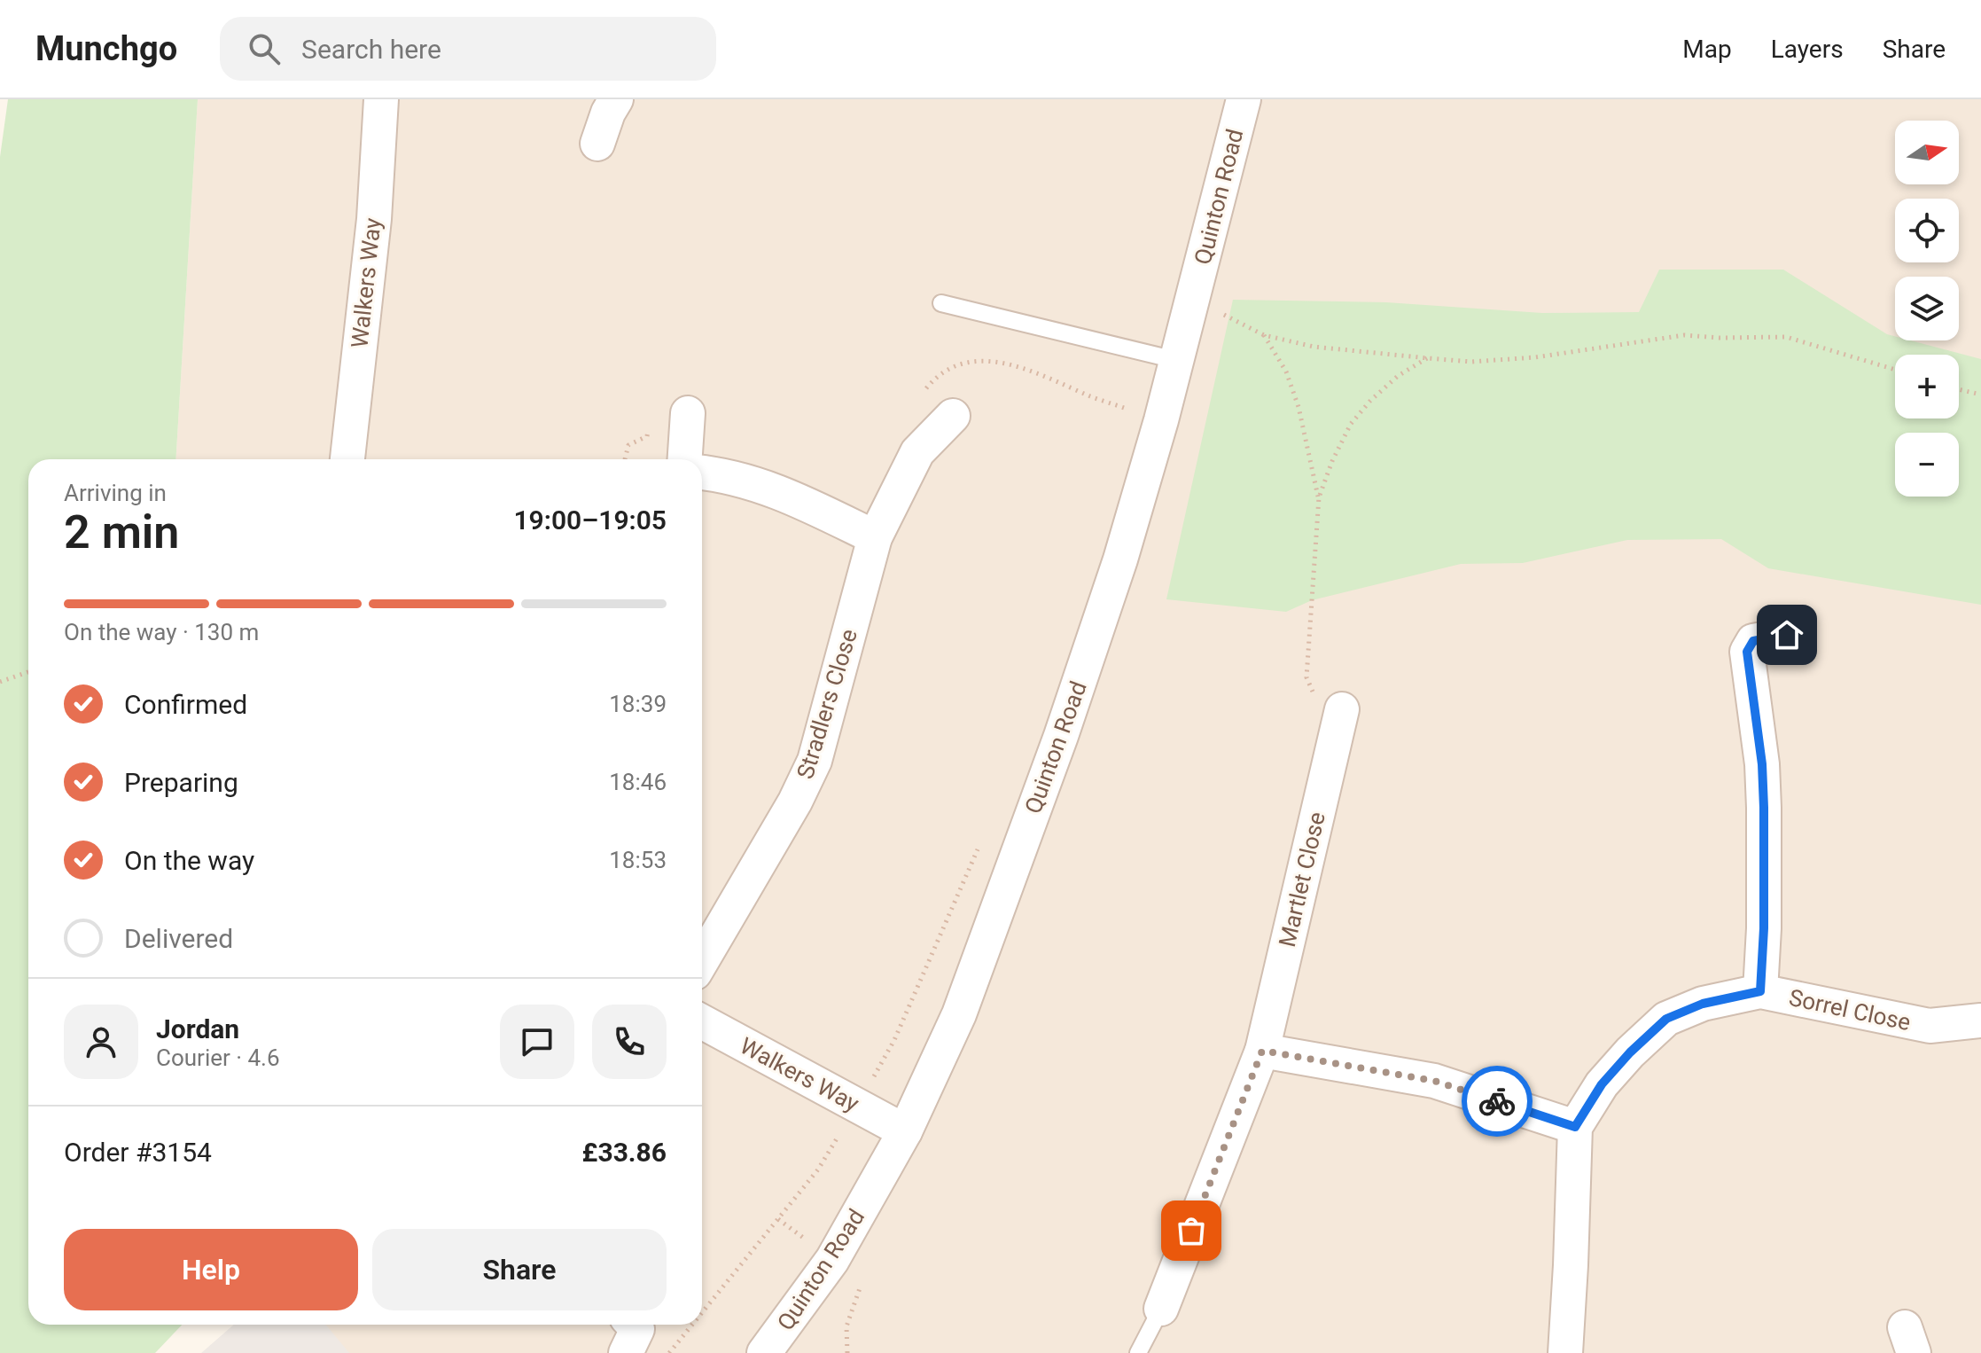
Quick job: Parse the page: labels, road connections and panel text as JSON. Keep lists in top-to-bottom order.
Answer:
{
  "streets": {
    "street": [
      "Quinton Road",
      "Walkers Way",
      "Stradlers Close",
      "Martlet Close",
      "Sorrel Close"
    ]
  },
  "crossings": [
    ["Quinton Road", "Walkers Way"]
  ],
  "north": "right",
  "page": {
    "header": "Munchgo",
    "search": "Search here",
    "nav": ["Map", "Layers", "Share"],
    "map_buttons": ["+", "−"],
    "heading": ["2 min", "Arriving in", "19:00–19:05"],
    "panel": [
      "Jordan",
      "Courier · 4.6",
      "Order #3154",
      "£33.86"
    ],
    "bar": "On the way · 130 m",
    "list": [
      ["Confirmed", "18:39"],
      ["Preparing", "18:46"],
      ["On the way", "18:53"],
      "Delivered"
    ],
    "buttons": ["Help", "Share"]
  }
}
